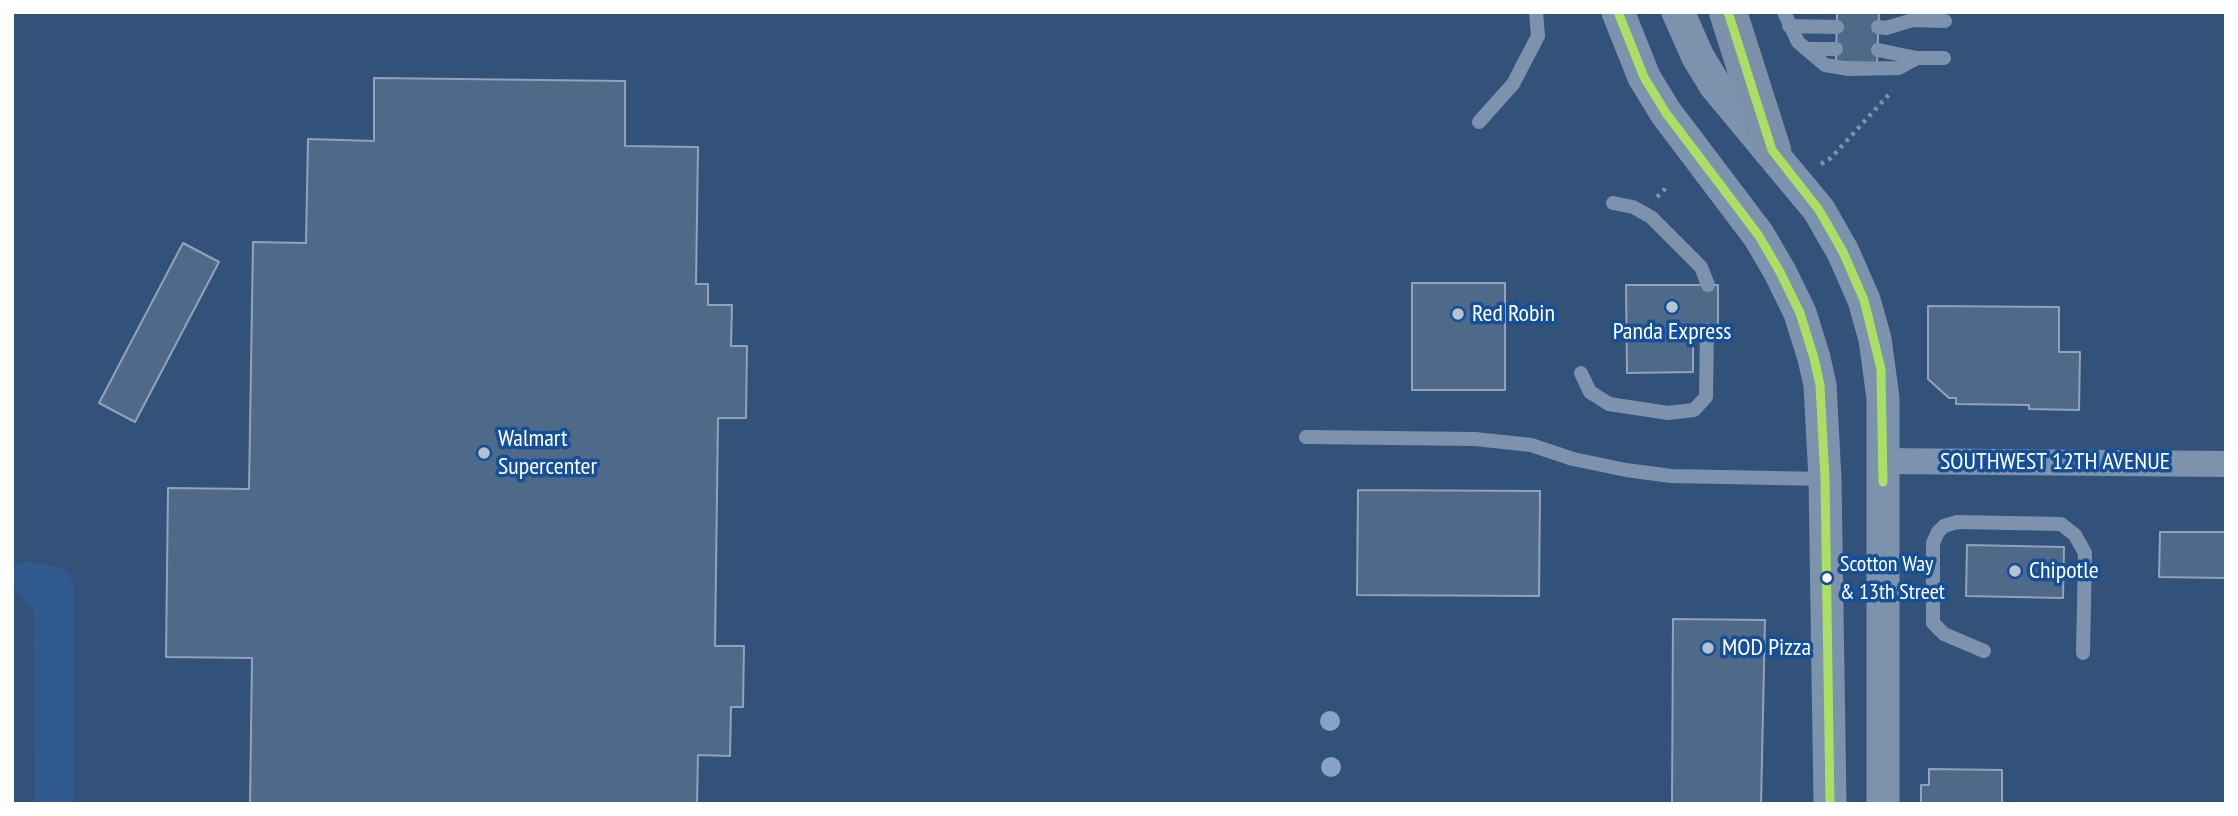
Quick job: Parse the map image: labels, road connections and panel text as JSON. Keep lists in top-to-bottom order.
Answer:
{
  "streets": {
    "street": ["SOUTHWEST 12TH AVENUE"]
  },
  "places": [
    "Panda Express",
    "Red Robin",
    "Walmart Supercenter",
    "Chipotle",
    "Scotton Way & 13th Street",
    "MOD Pizza"
  ]
}
